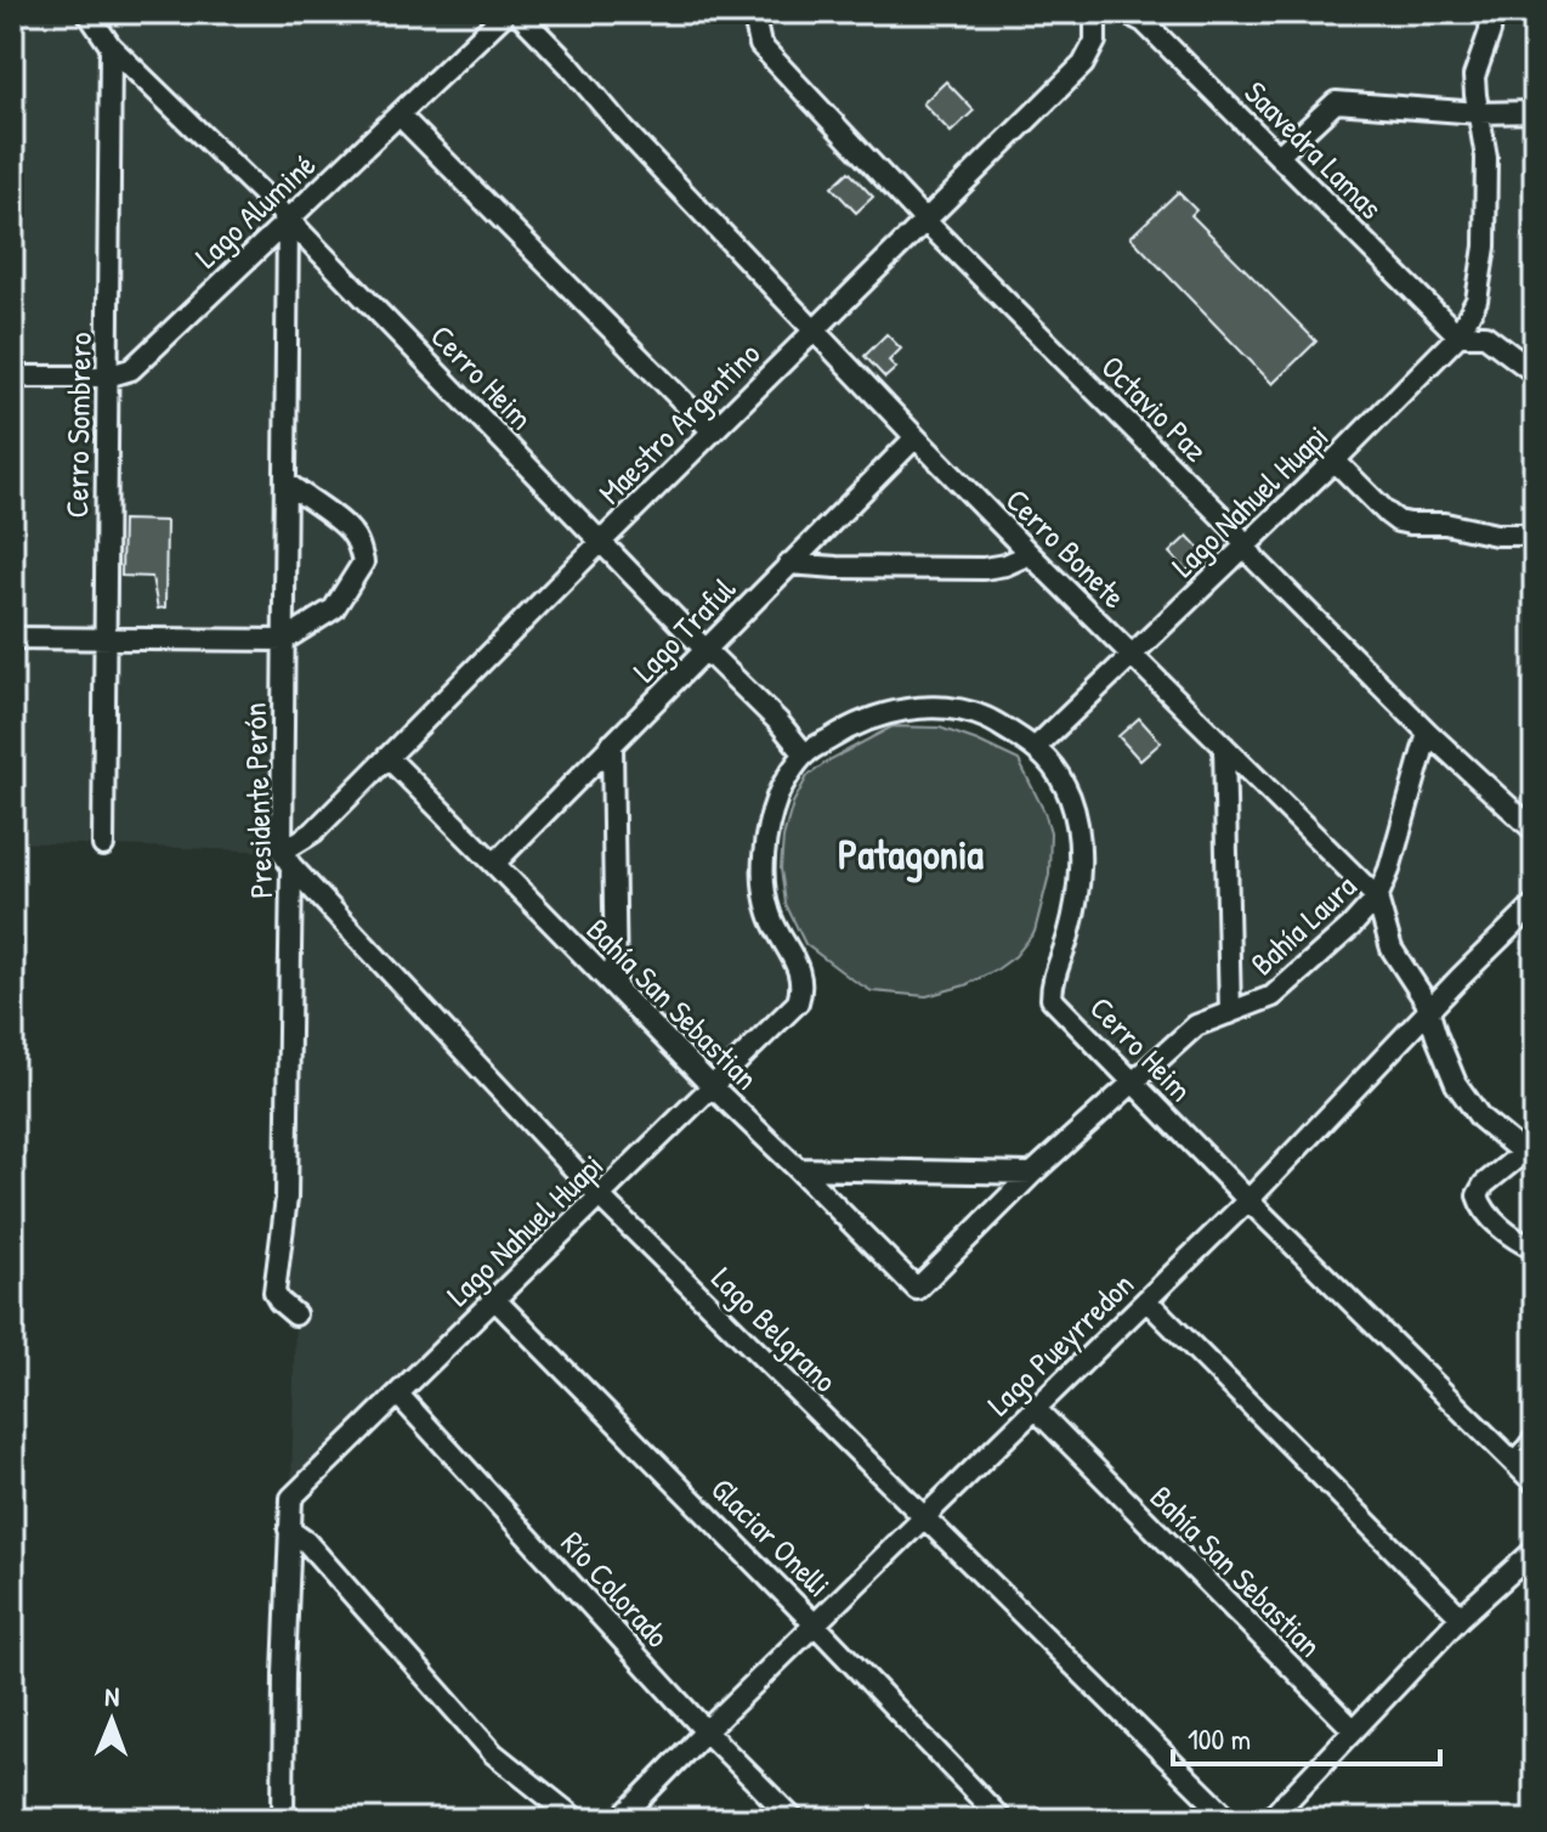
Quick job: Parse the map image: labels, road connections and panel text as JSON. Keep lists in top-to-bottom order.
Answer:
{
  "streets": {
    "street": [
      "Saavedra Lamas",
      "Lago Aluminé",
      "Cerro Heim",
      "Octavio Paz",
      "Maestro Argentino",
      "Cerro Sombrero",
      "Lago Nahuel Huapi",
      "Cerro Bonete",
      "Lago Traful",
      "Presidente Perón",
      "Bahía Laura",
      "Bahía San Sebastian",
      "Lago Belgrano",
      "Lago Pueyrredon",
      "Glaciar Onelli",
      "Río Colorado"
    ]
  },
  "crossings": [
    ["Saavedra Lamas", "Lago Nahuel Huapi"],
    ["Lago Aluminé", "Cerro Heim"],
    ["Lago Aluminé", "Cerro Sombrero"],
    ["Lago Aluminé", "Presidente Perón"],
    ["Cerro Heim", "Maestro Argentino"],
    ["Cerro Heim", "Cerro Sombrero"],
    ["Cerro Heim", "Lago Nahuel Huapi"],
    ["Cerro Heim", "Lago Traful"],
    ["Cerro Heim", "Presidente Perón"],
    ["Cerro Heim", "Bahía Laura"],
    ["Cerro Heim", "Lago Pueyrredon"],
    ["Octavio Paz", "Maestro Argentino"],
    ["Octavio Paz", "Lago Nahuel Huapi"],
    ["Octavio Paz", "Bahía Laura"],
    ["Maestro Argentino", "Cerro Bonete"],
    ["Maestro Argentino", "Presidente Perón"],
    ["Maestro Argentino", "Bahía San Sebastian"],
    ["Maestro Argentino", "Lago Belgrano"],
    ["Lago Nahuel Huapi", "Cerro Bonete"],
    ["Lago Nahuel Huapi", "Bahía San Sebastian"],
    ["Lago Nahuel Huapi", "Lago Belgrano"],
    ["Lago Nahuel Huapi", "Glaciar Onelli"],
    ["Lago Nahuel Huapi", "Río Colorado"],
    ["Cerro Bonete", "Lago Traful"],
    ["Cerro Bonete", "Bahía Laura"],
    ["Cerro Bonete", "Lago Pueyrredon"],
    ["Lago Traful", "Bahía San Sebastian"],
    ["Presidente Perón", "Lago Belgrano"],
    ["Bahía Laura", "Bahía San Sebastian"],
    ["Bahía San Sebastian", "Lago Pueyrredon"],
    ["Lago Belgrano", "Lago Pueyrredon"],
    ["Lago Pueyrredon", "Glaciar Onelli"],
    ["Lago Pueyrredon", "Río Colorado"]
  ],
  "districts": ["Patagonia"],
  "scale_bar": "100 m",
  "north": "top"
}
